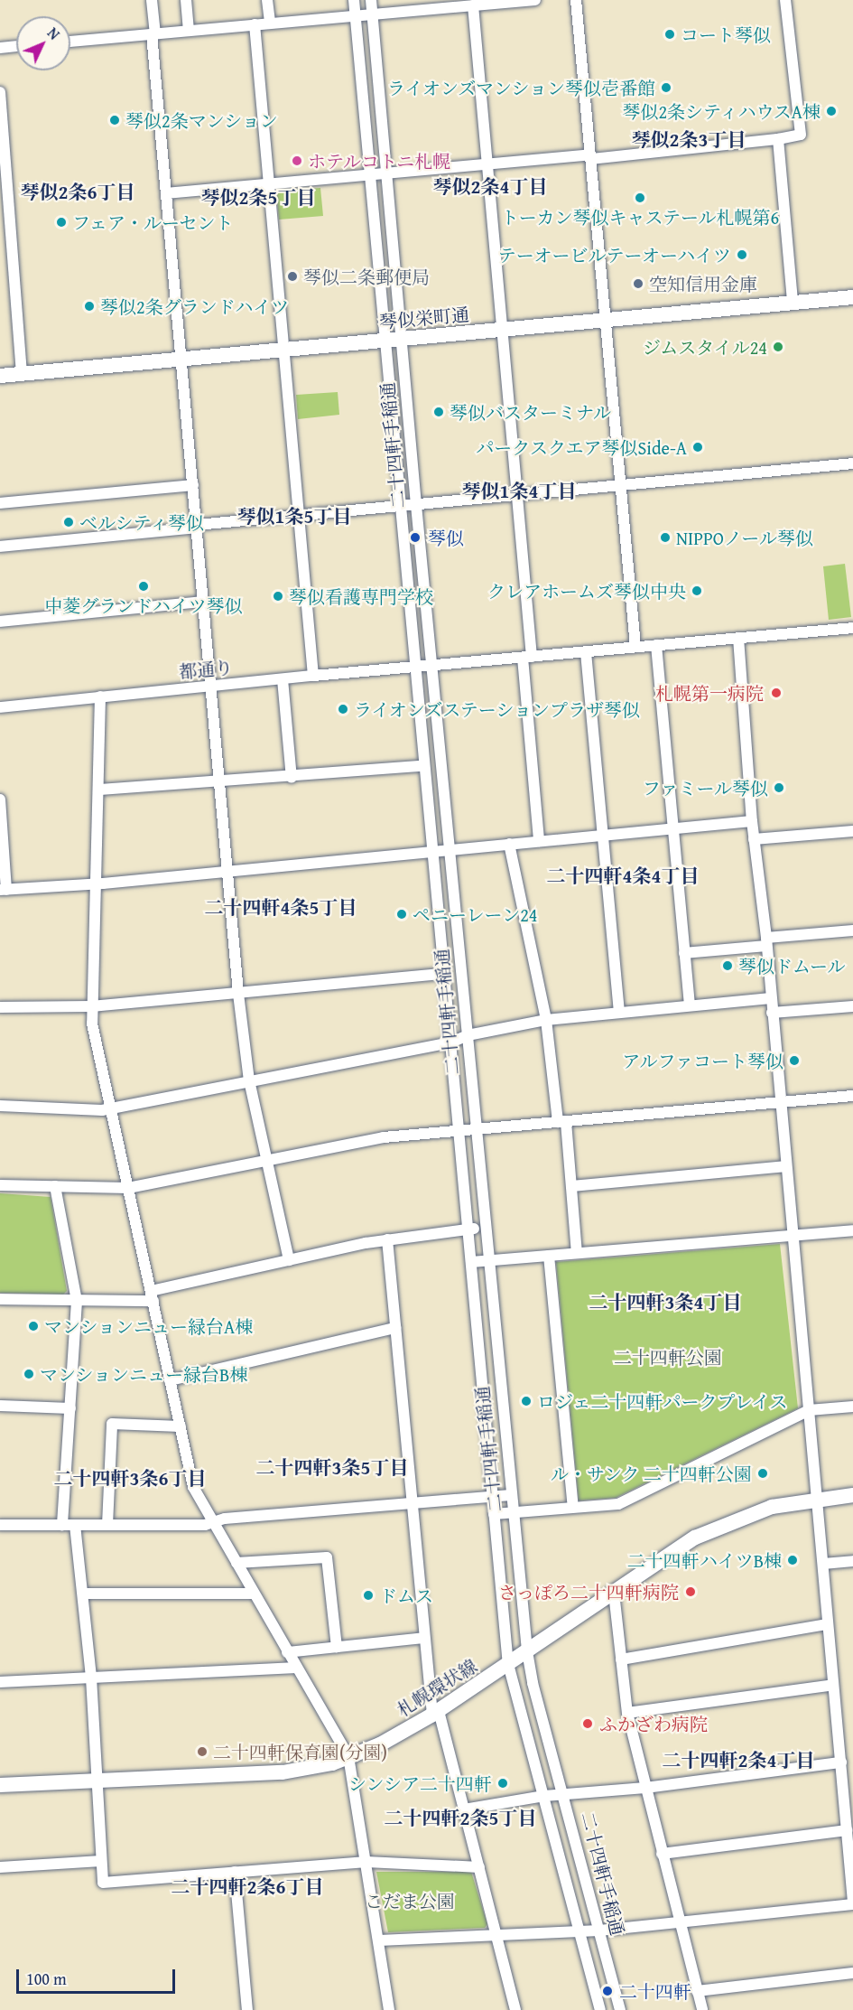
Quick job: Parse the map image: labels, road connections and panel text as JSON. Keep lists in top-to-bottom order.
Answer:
{
  "streets": {
    "main road": ["琴似栄町通", "札幌環状線"],
    "street": ["二十四軒手稲通", "都通り"]
  },
  "crossings": [
    ["琴似栄町通", "二十四軒手稲通"],
    ["二十四軒手稲通", "都通り"],
    ["二十四軒手稲通", "札幌環状線"]
  ],
  "districts": [
    "琴似2条3丁目",
    "琴似2条4丁目",
    "琴似2条6丁目",
    "琴似2条5丁目",
    "琴似1条4丁目",
    "琴似1条5丁目",
    "二十四軒4条4丁目",
    "二十四軒4条5丁目",
    "二十四軒3条4丁目",
    "二十四軒3条5丁目",
    "二十四軒3条6丁目",
    "二十四軒2条4丁目",
    "二十四軒2条5丁目",
    "二十四軒2条6丁目"
  ],
  "parks": ["二十四軒公園", "こだま公園"],
  "places": [
    "コート琴似",
    "ライオンズマンション琴似壱番館",
    "琴似2条シティハウスA棟",
    "琴似2条マンション",
    "ホテルコトニ札幌",
    "トーカン琴似キャステール札幌第6",
    "フェア・ルーセント",
    "テーオービルテーオーハイツ",
    "琴似二条郵便局",
    "空知信用金庫",
    "琴似2条グランドハイツ",
    "ジムスタイル24",
    "琴似バスターミナル",
    "パークスクエア琴似Side-A",
    "ベルシティ琴似",
    "琴似",
    "NIPPOノール琴似",
    "中菱グランドハイツ琴似",
    "クレアホームズ琴似中央",
    "琴似看護専門学校",
    "札幌第一病院",
    "ライオンズステーションプラザ琴似",
    "ファミール琴似",
    "ペニーレーン24",
    "琴似ドムール",
    "アルファコート琴似",
    "マンションニュー緑台A棟",
    "マンションニュー緑台B棟",
    "ロジェ二十四軒パークプレイス",
    "ル・サンク 二十四軒公園",
    "二十四軒ハイツB棟",
    "さっぽろ二十四軒病院",
    "ドムス",
    "ふかざわ病院",
    "二十四軒保育園(分園)",
    "シンシア二十四軒",
    "二十四軒"
  ],
  "scale_bar": "100 m",
  "north": "top right"
}
